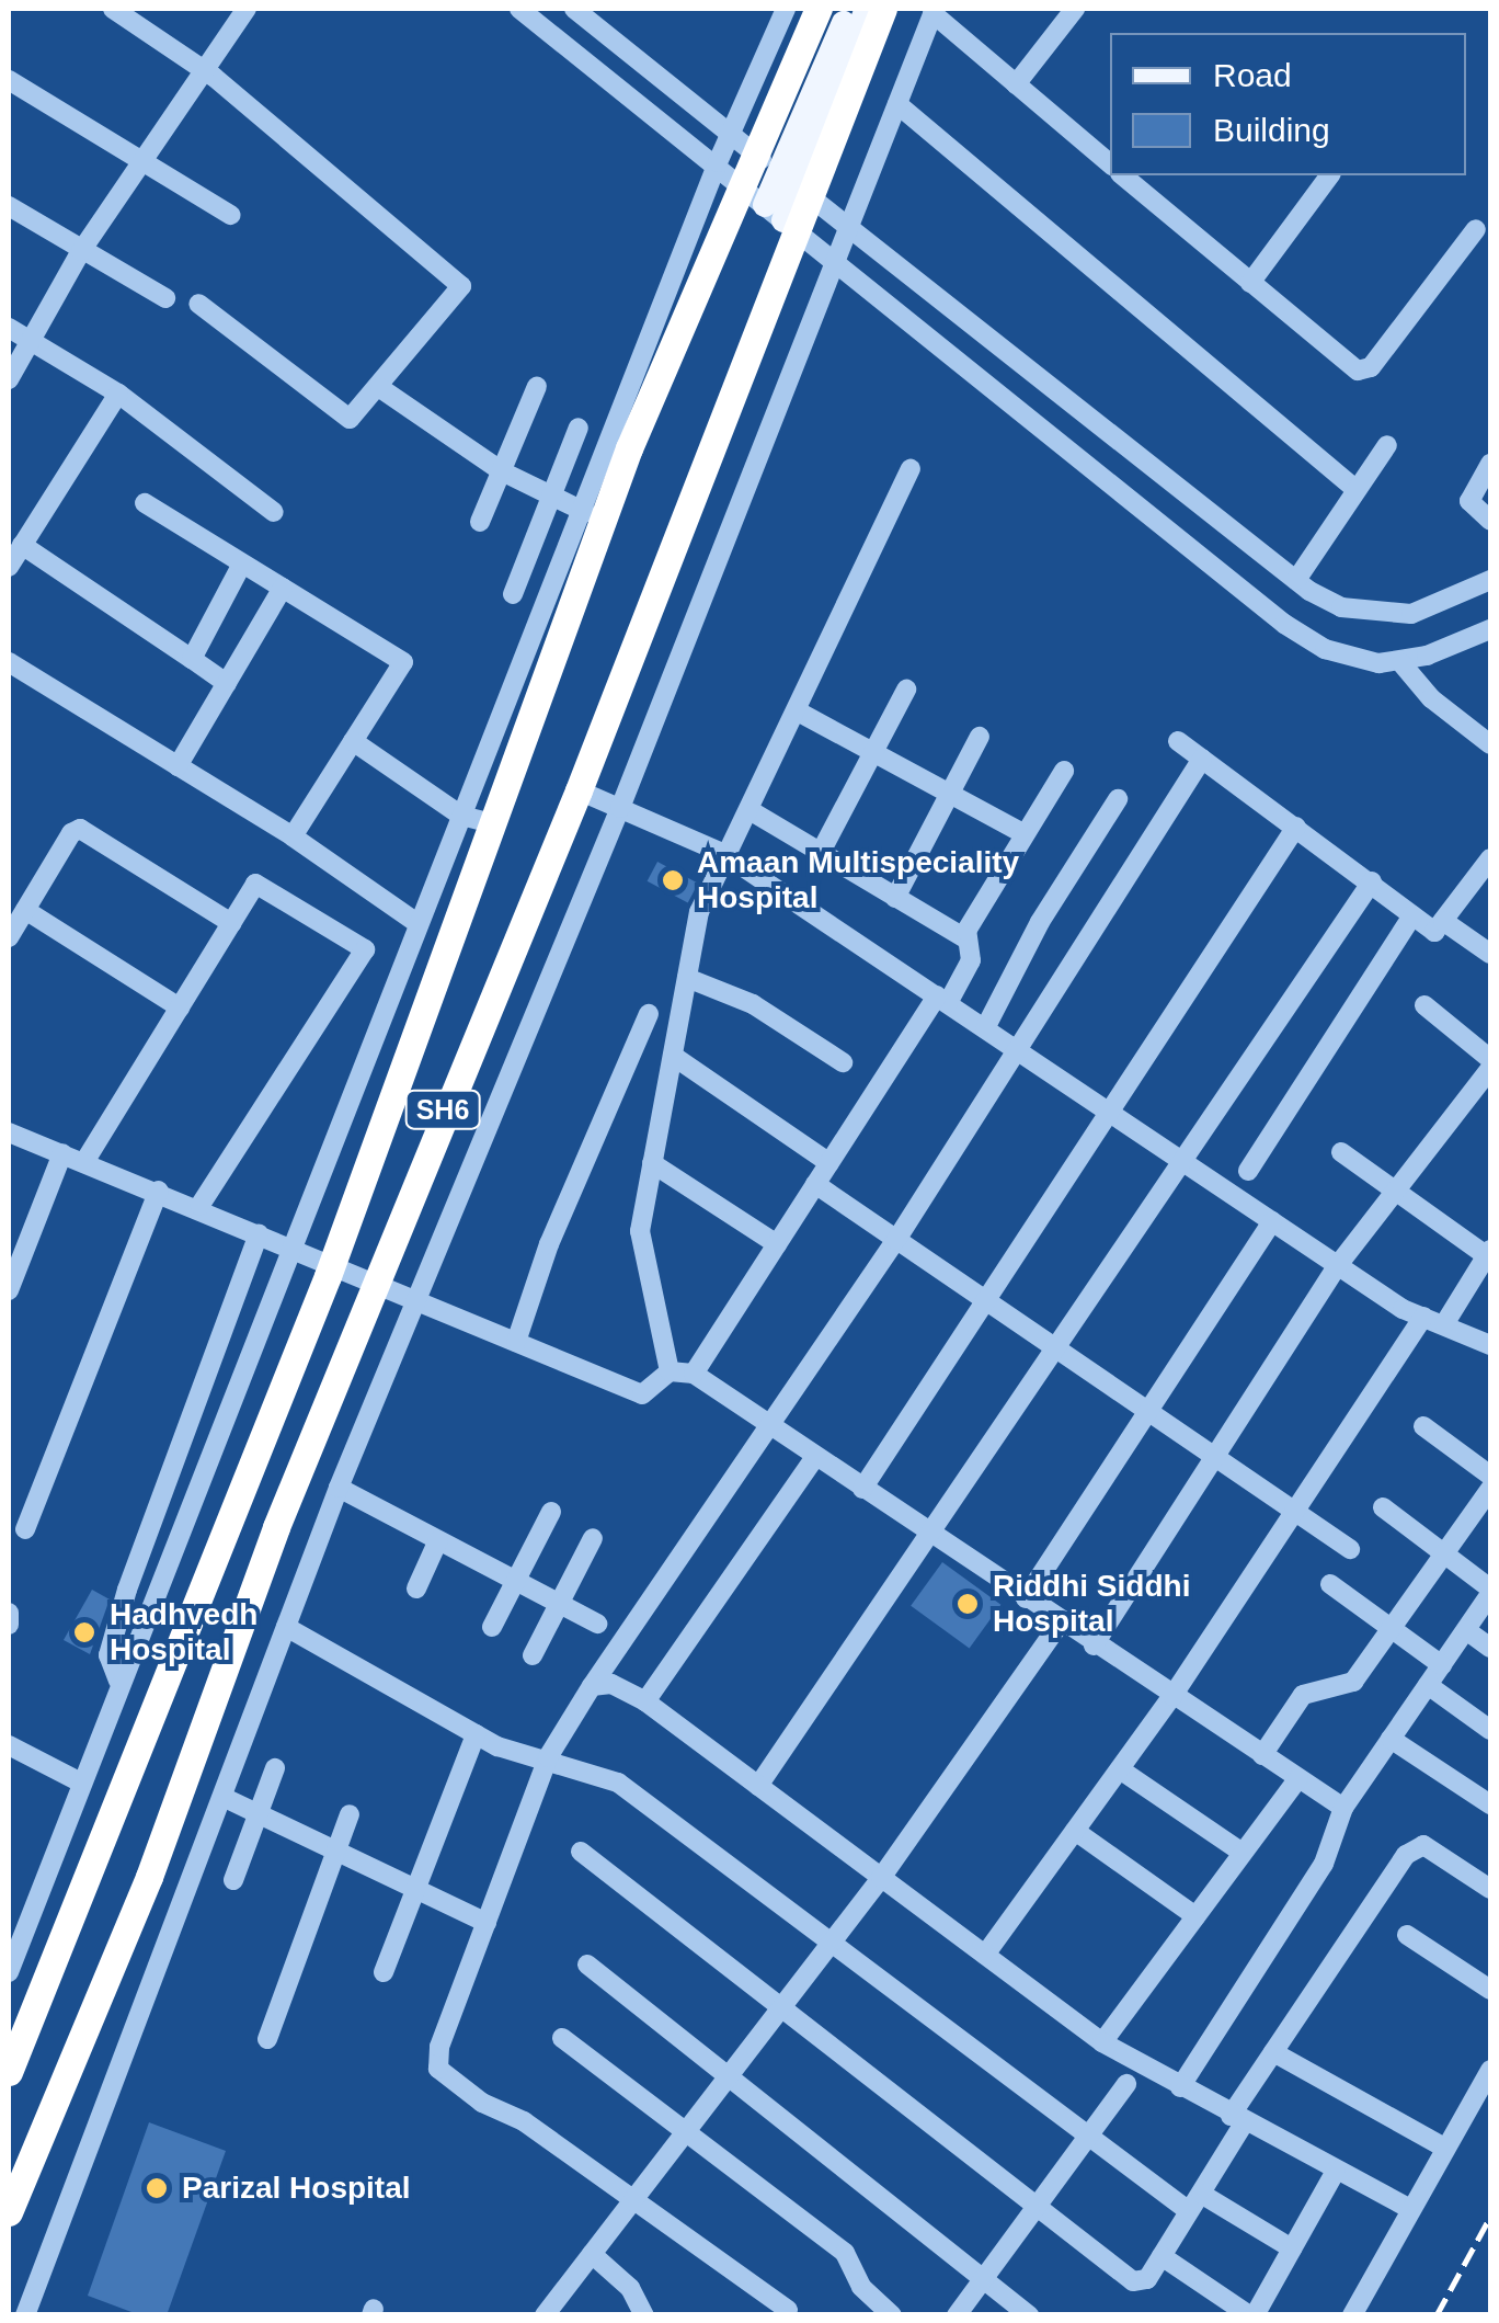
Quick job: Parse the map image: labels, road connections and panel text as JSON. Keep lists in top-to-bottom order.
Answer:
{
  "streets": {
    "highway": ["SH6"]
  },
  "places": [
    "Amaan Multispeciality Hospital",
    "Riddhi Siddhi Hospital",
    "Hadhvedh Hospital",
    "Parizal Hospital"
  ],
  "legend": ["Road", "Building"]
}
